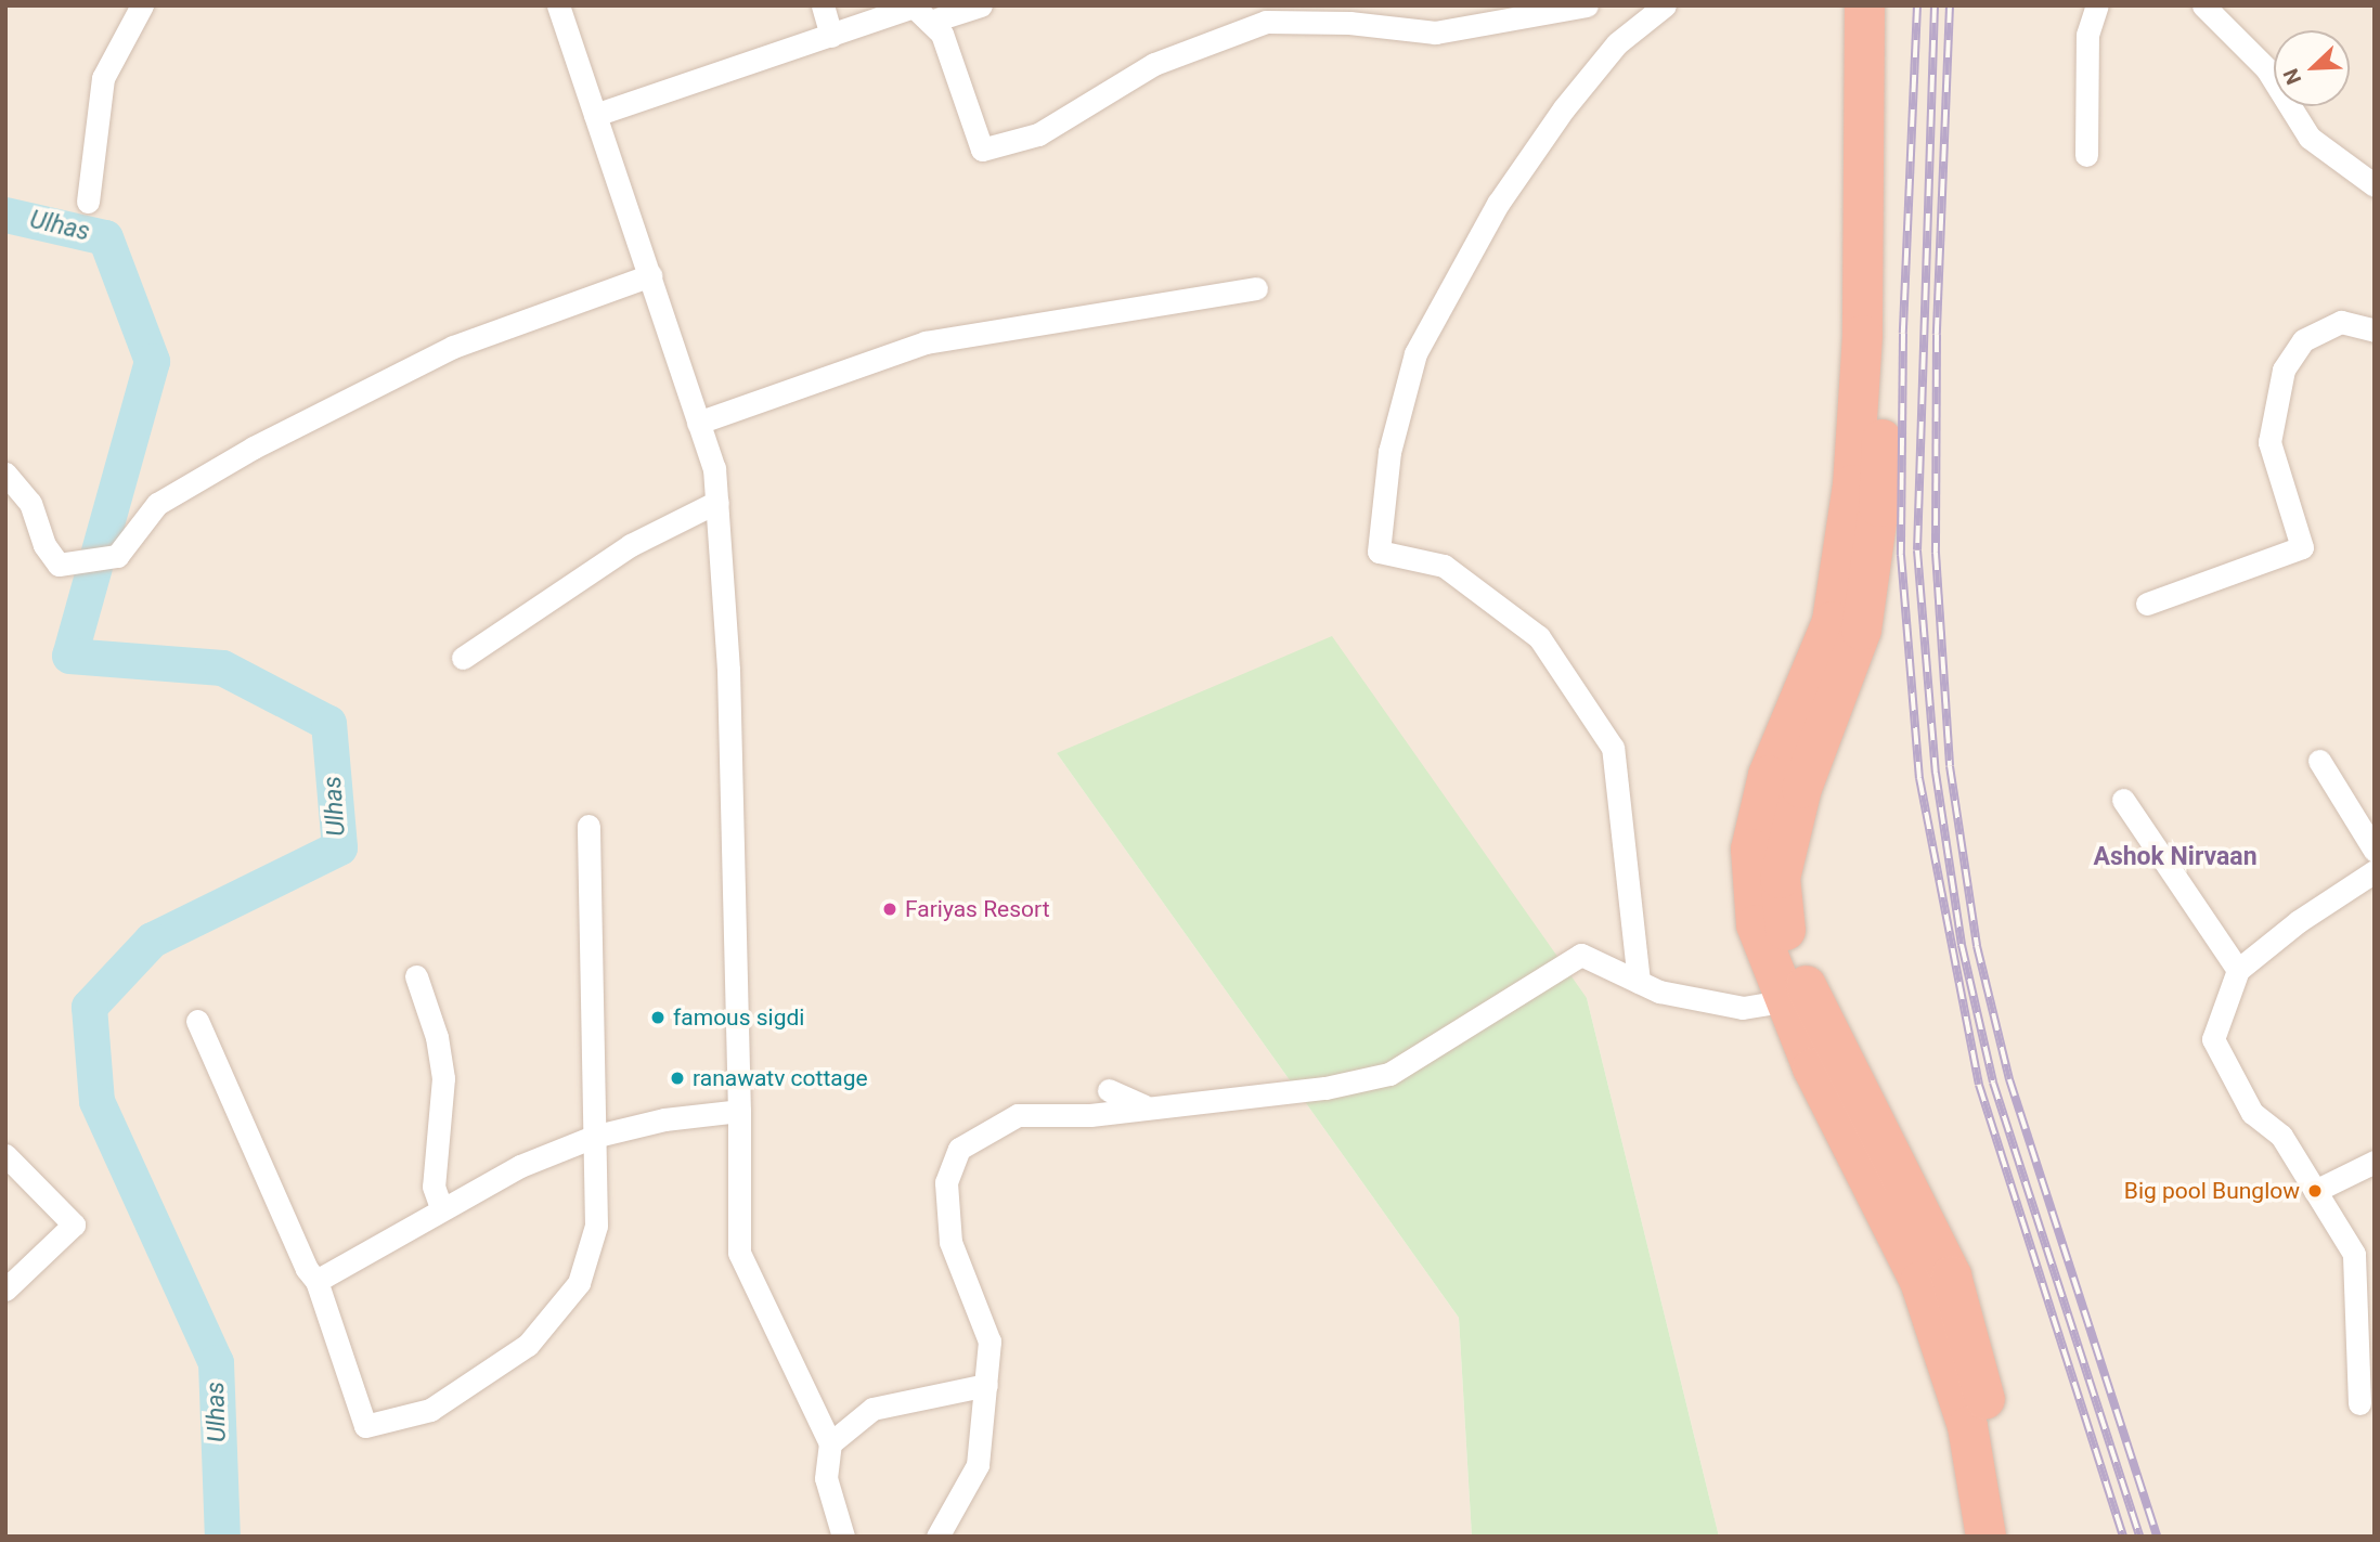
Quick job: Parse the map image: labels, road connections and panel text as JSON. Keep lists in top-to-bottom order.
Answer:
{
  "districts": ["Ashok Nirvaan"],
  "water": ["Ulhas"],
  "places": [
    "Fariyas Resort",
    "famous sigdi",
    "ranawatv cottage",
    "Big pool Bunglow"
  ],
  "north": "bottom left"
}
